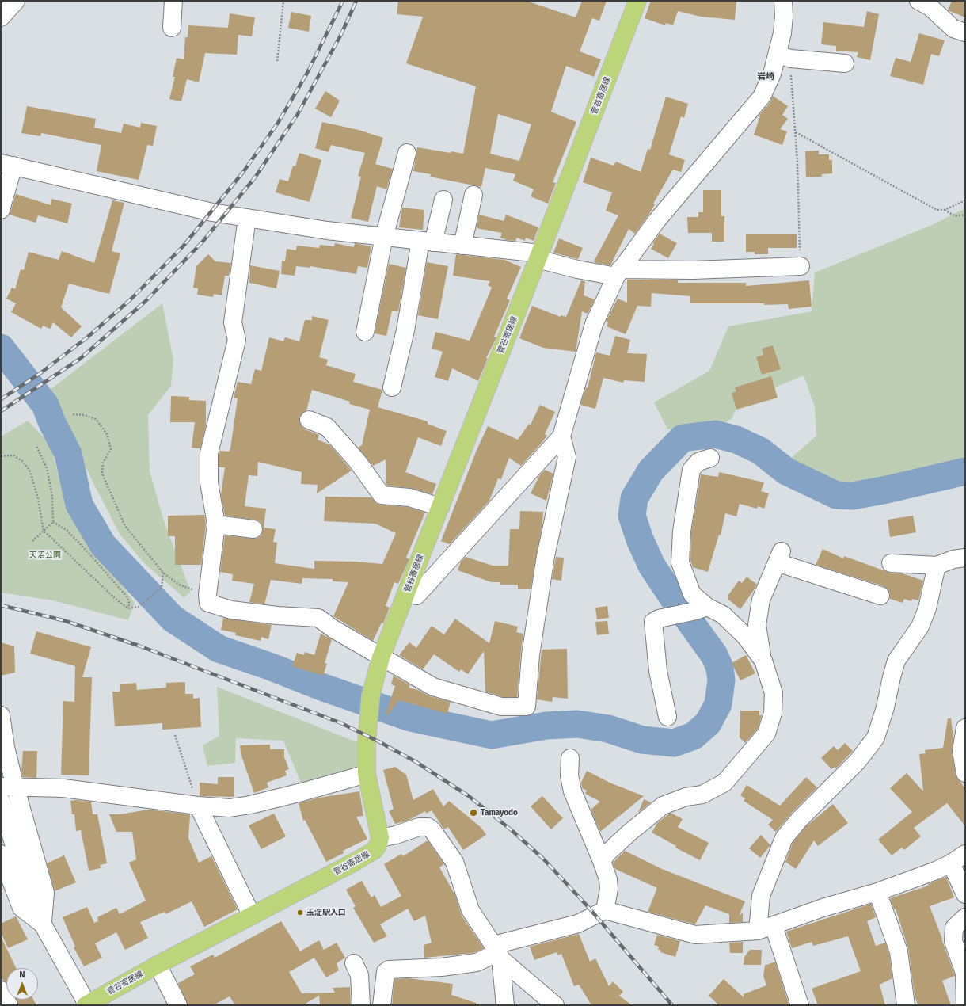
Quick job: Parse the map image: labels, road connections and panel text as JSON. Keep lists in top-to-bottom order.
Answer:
{
  "streets": {
    "main road": ["菅谷寄居線"]
  },
  "districts": ["岩崎"],
  "parks": ["天沼公園"],
  "places": ["Tamayodo", "玉淀駅入口"],
  "north": "top"
}
